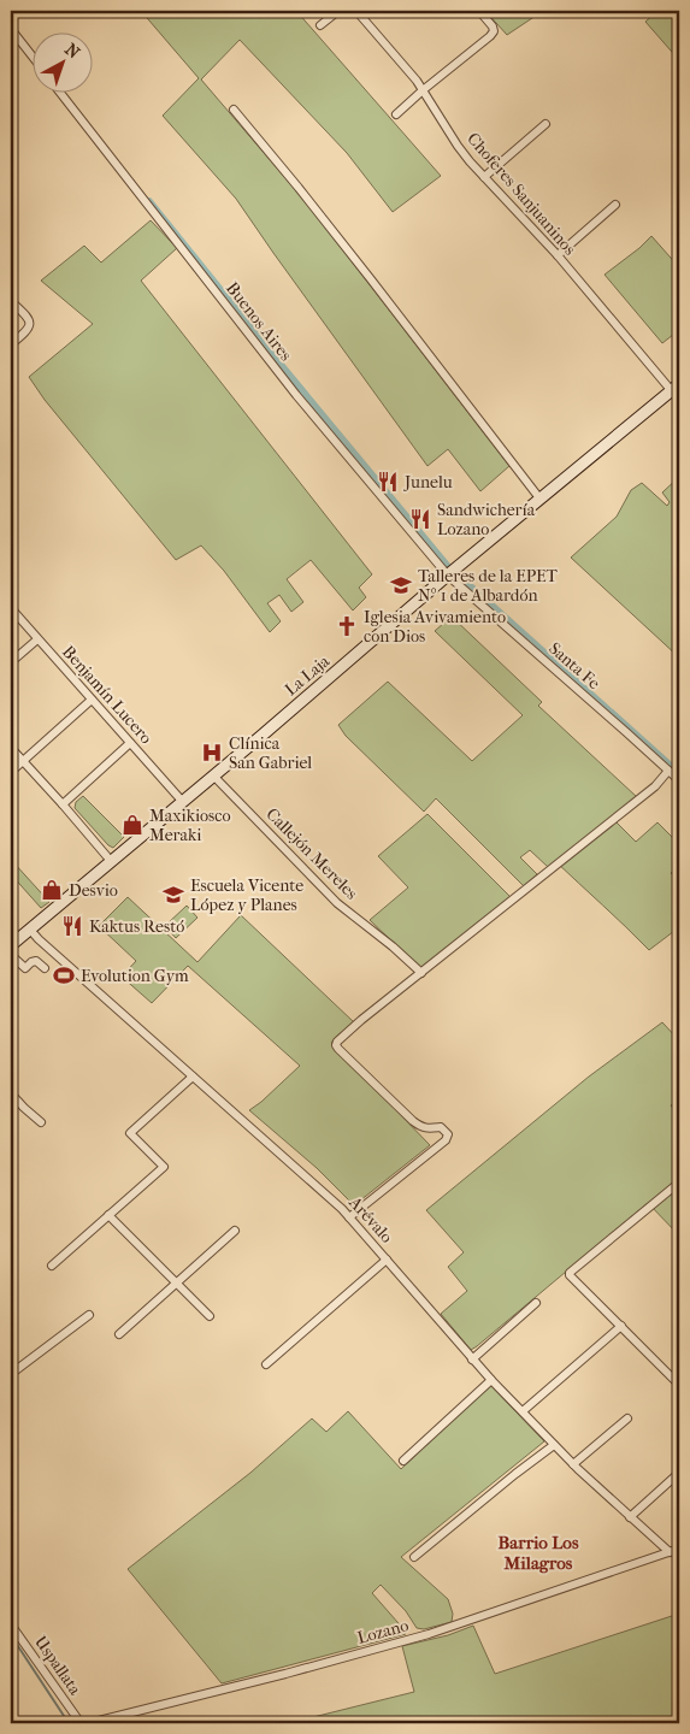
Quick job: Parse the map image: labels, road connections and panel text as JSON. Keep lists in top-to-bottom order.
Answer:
{
  "streets": {
    "main road": ["La Laja"],
    "street": [
      "Choferes Sanjuaninos",
      "Buenos Aires",
      "Santa Fe",
      "Benjamín Lucero",
      "Callejón Mereles",
      "Arévalo",
      "Lozano",
      "Uspallata"
    ]
  },
  "crossings": [
    ["Choferes Sanjuaninos", "La Laja"],
    ["Buenos Aires", "Santa Fe"],
    ["Buenos Aires", "La Laja"],
    ["Santa Fe", "La Laja"],
    ["La Laja", "Benjamín Lucero"],
    ["La Laja", "Callejón Mereles"],
    ["La Laja", "Arévalo"],
    ["Arévalo", "Lozano"]
  ],
  "districts": ["Barrio Los Milagros"],
  "places": {
    "restaurant": ["Junelu", "Sandwichería Lozano", "Kaktus Restó"],
    "school or university": ["Talleres de la EPET Nº 1 de Albardón", "Escuela Vicente López y Planes"],
    "church": ["Iglesia Avivamiento con Dios"],
    "hospital": ["Clínica San Gabriel"],
    "shop": ["Maxikiosco Meraki", "Desvio"],
    "sports": ["Evolution Gym"]
  },
  "north": "top right"
}
